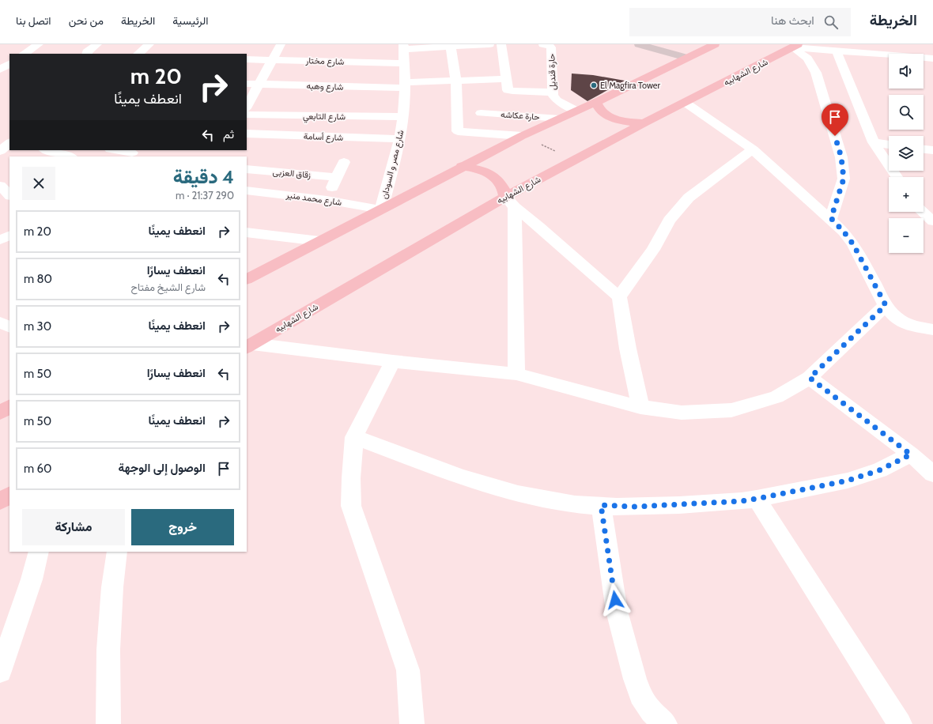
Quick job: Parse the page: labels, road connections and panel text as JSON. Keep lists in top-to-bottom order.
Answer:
{
  "streets": {
    "highway": ["شارع الشهابيه"],
    "street": [
      "شارع مختار",
      "حارة قنديل",
      "شارع وهبه",
      "حارة عكاشه",
      "شارع التابعي",
      "شارع أسامة",
      "شارع مصر و السودان",
      "زقاق العزبى",
      "شارع محمد منير"
    ]
  },
  "crossings": [
    ["شارع مختار", "شارع مصر و السودان"],
    ["شارع وهبه", "شارع مصر و السودان"],
    ["شارع التابعي", "شارع مصر و السودان"],
    ["شارع أسامة", "شارع مصر و السودان"],
    ["شارع مصر و السودان", "شارع محمد منير"]
  ],
  "places": ["El Magfira Tower"],
  "page": {
    "header": "الخريطة",
    "search": "ابحث هنا",
    "nav": [
      "الرئيسية",
      "الخريطة",
      "من نحن",
      "اتصل بنا"
    ],
    "map_buttons": ["+", "−"],
    "turn": ["20 m", "انعطف يمينًا"],
    "then": "ثم",
    "heading": ["4 دقيقة", "290 m · 21:37"],
    "list": [
      {
        "name": "انعطف يمينًا",
        "value": "20 m"
      },
      {
        "name": "انعطف يسارًا",
        "note": "شارع الشيخ مفتاح",
        "value": "80 m"
      },
      {
        "name": "انعطف يمينًا",
        "value": "30 m"
      },
      {
        "name": "انعطف يسارًا",
        "value": "50 m"
      },
      {
        "name": "انعطف يمينًا",
        "value": "50 m"
      },
      {
        "name": "الوصول إلى الوجهة",
        "value": "60 m"
      }
    ],
    "buttons": ["خروج", "مشاركة"]
  }
}
